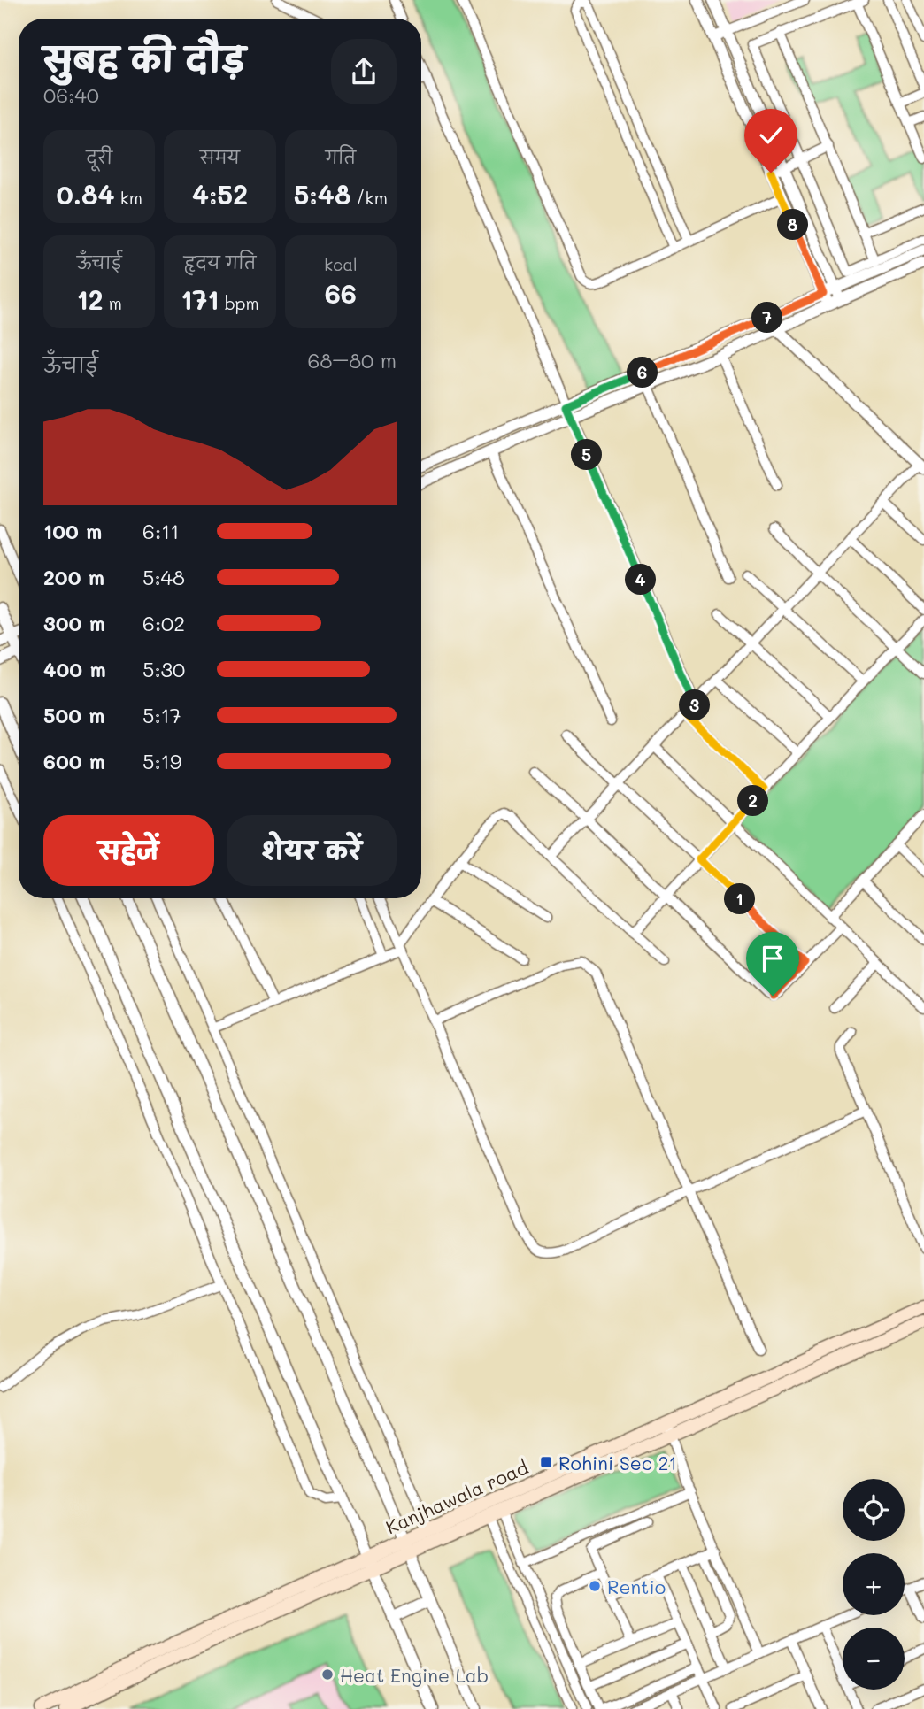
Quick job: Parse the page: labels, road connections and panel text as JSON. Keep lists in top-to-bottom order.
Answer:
{
  "streets": {
    "main road": ["Kanjhawala road"]
  },
  "places": {
    "transit": ["Rohini Sec 21"],
    "other": ["Rentio", "Heat Engine Lab"]
  },
  "page": {
    "heading": ["सुबह की दौड़", "06:40"],
    "stats": [
      ["दूरी", "0.84 km"],
      ["समय", "4:52"],
      ["गति", "5:48 /km"],
      ["ऊँचाई", "12 m"],
      ["हृदय गति", "171 bpm"],
      ["kcal", "66"]
    ],
    "pins": [
      "8",
      "7",
      "6",
      "5",
      "4",
      "3",
      "2",
      "1"
    ],
    "chart": ["ऊँचाई", "68–80 m"],
    "list": [
      {
        "name": "100 m",
        "note": "6:11"
      },
      {
        "name": "200 m",
        "note": "5:48"
      },
      {
        "name": "300 m",
        "note": "6:02"
      },
      {
        "name": "400 m",
        "note": "5:30"
      },
      {
        "name": "500 m",
        "note": "5:17"
      },
      {
        "name": "600 m",
        "note": "5:19"
      }
    ],
    "buttons": ["सहेजें", "शेयर करें"],
    "map_buttons": ["+", "−"]
  }
}
